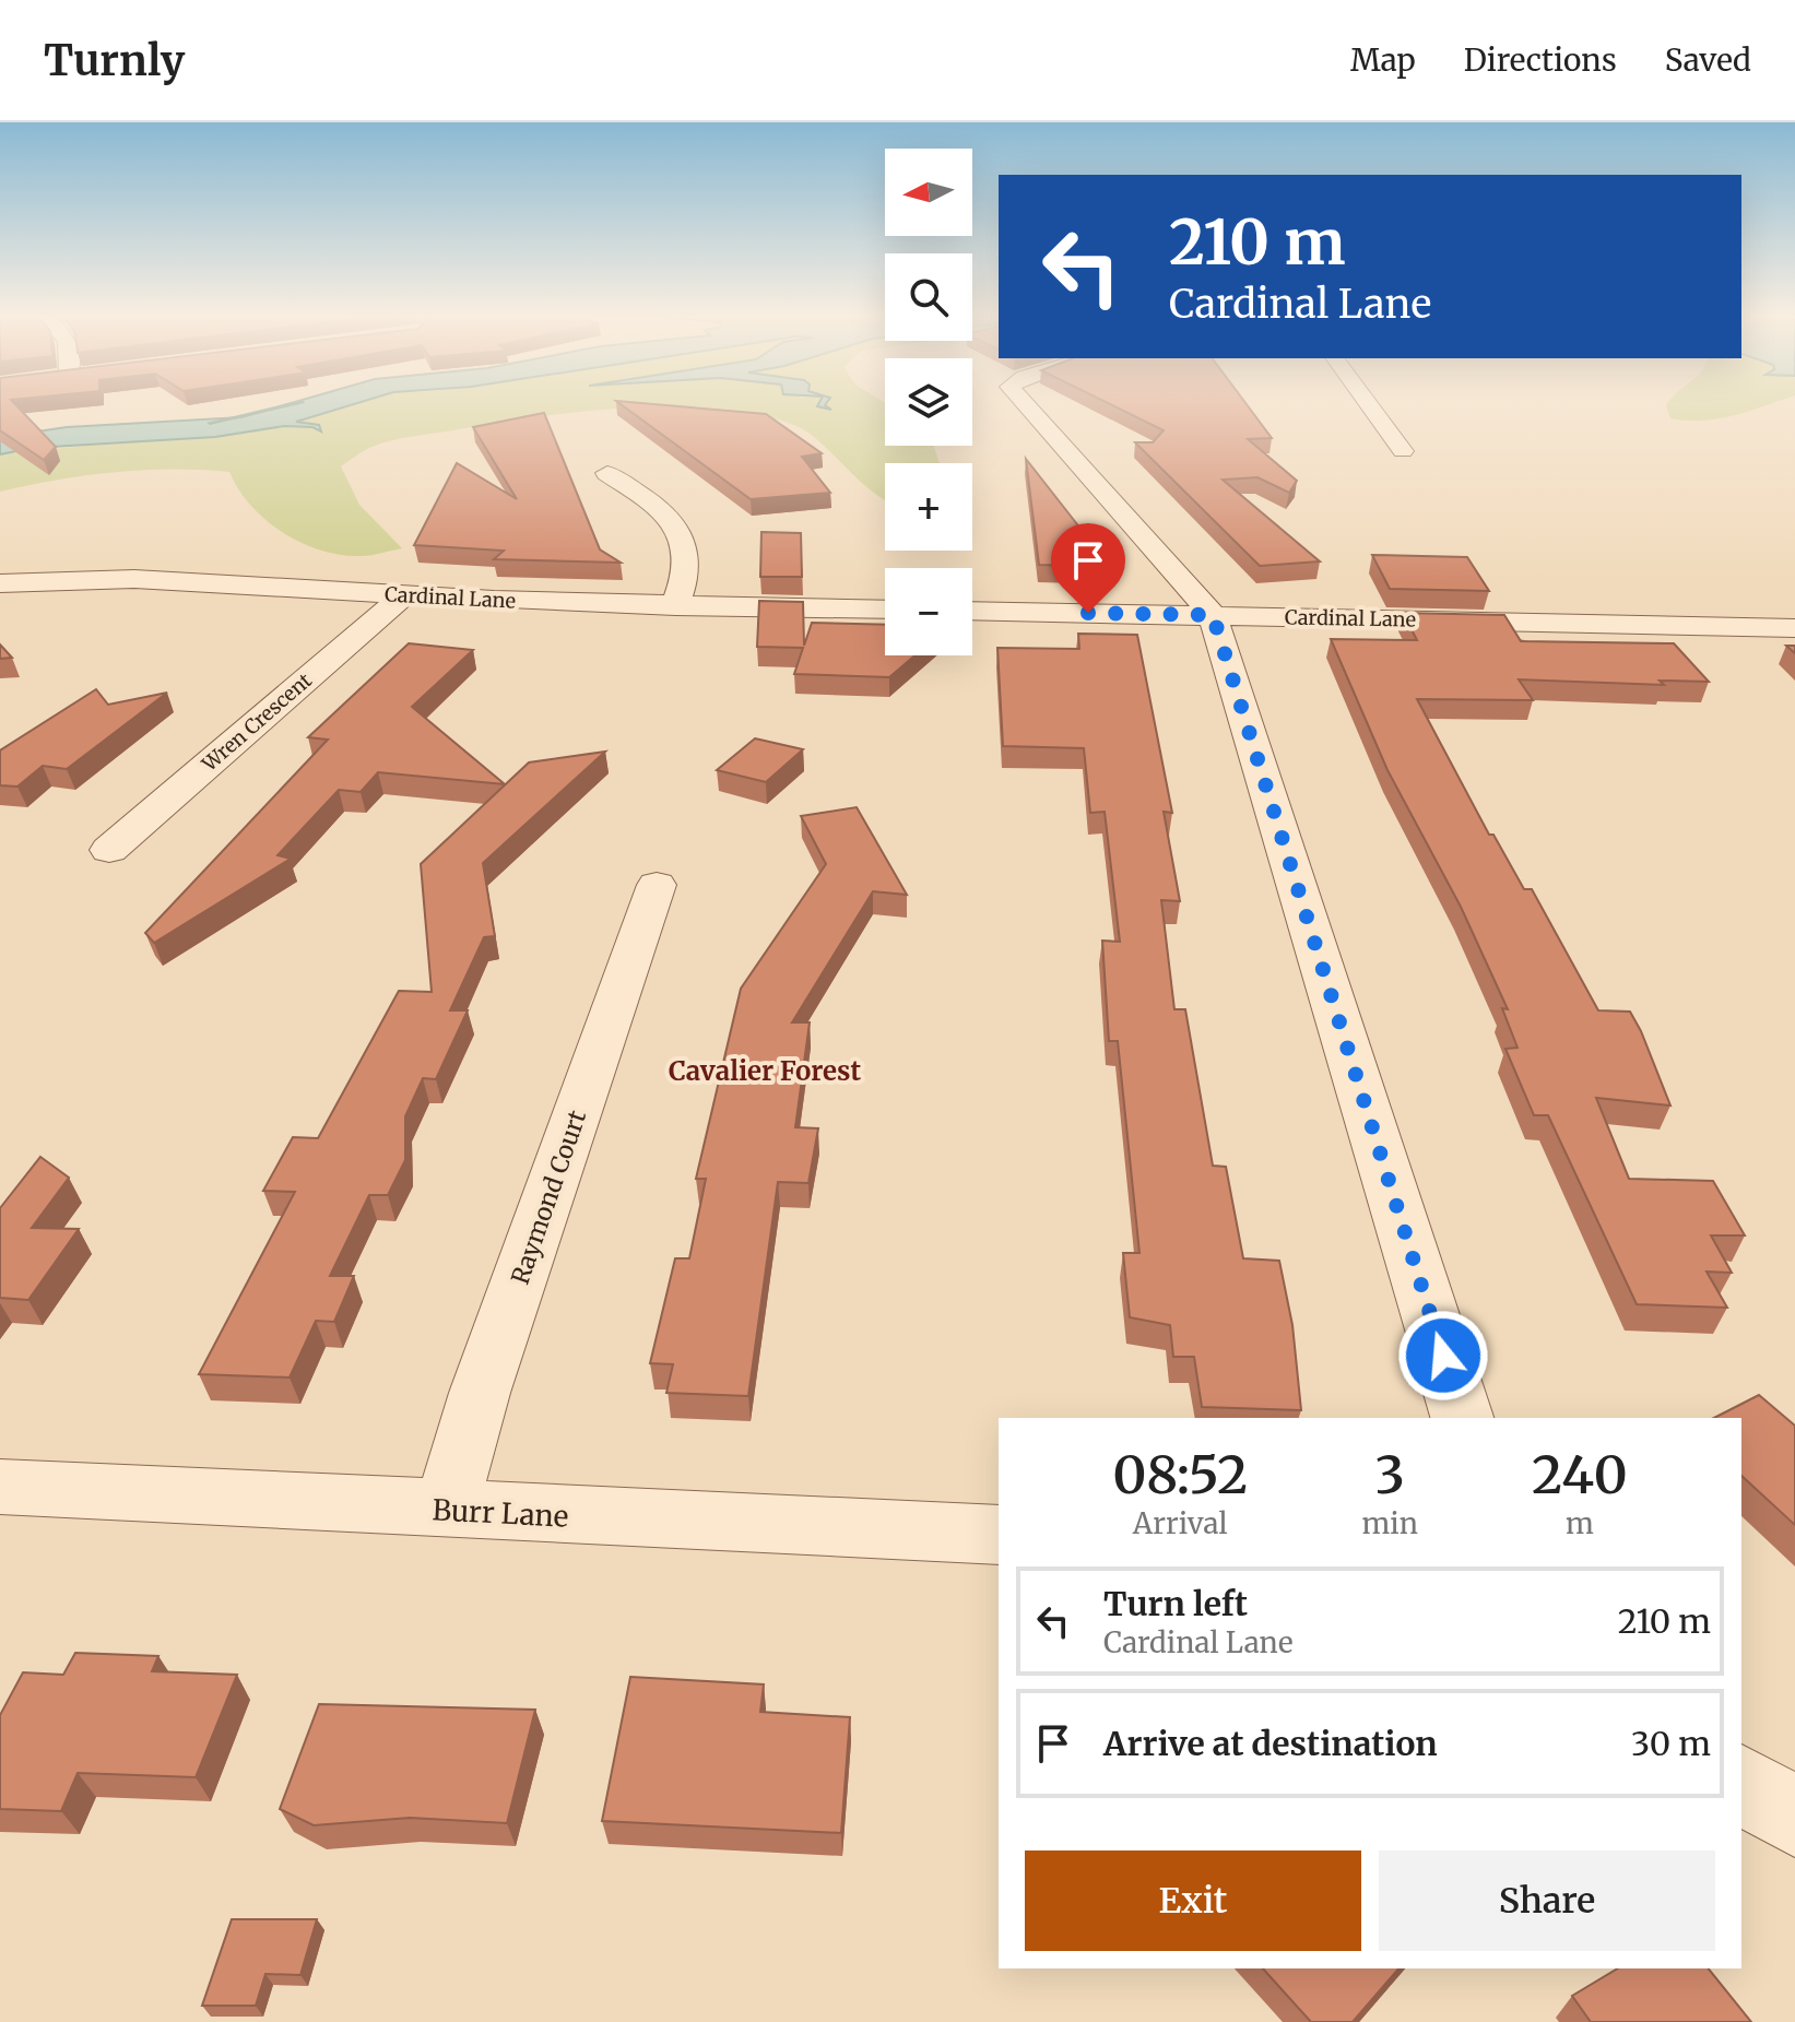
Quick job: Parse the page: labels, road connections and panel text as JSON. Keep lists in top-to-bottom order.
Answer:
{
  "streets": {
    "street": [
      "Cardinal Lane",
      "Wren Crescent",
      "Raymond Court",
      "Burr Lane"
    ]
  },
  "crossings": [
    ["Cardinal Lane", "Wren Crescent"],
    ["Raymond Court", "Burr Lane"]
  ],
  "districts": ["Cavalier Forest"],
  "north": "left",
  "page": {
    "header": "Turnly",
    "nav": ["Map", "Directions", "Saved"],
    "map_buttons": ["+", "−"],
    "turn": ["210 m", "Cardinal Lane"],
    "eta": [
      "08:52",
      "Arrival",
      "3",
      "min",
      "240",
      "m"
    ],
    "list": [
      {
        "name": "Turn left",
        "note": "Cardinal Lane",
        "value": "210 m"
      },
      {
        "name": "Arrive at destination",
        "value": "30 m"
      }
    ],
    "buttons": ["Exit", "Share"]
  }
}
